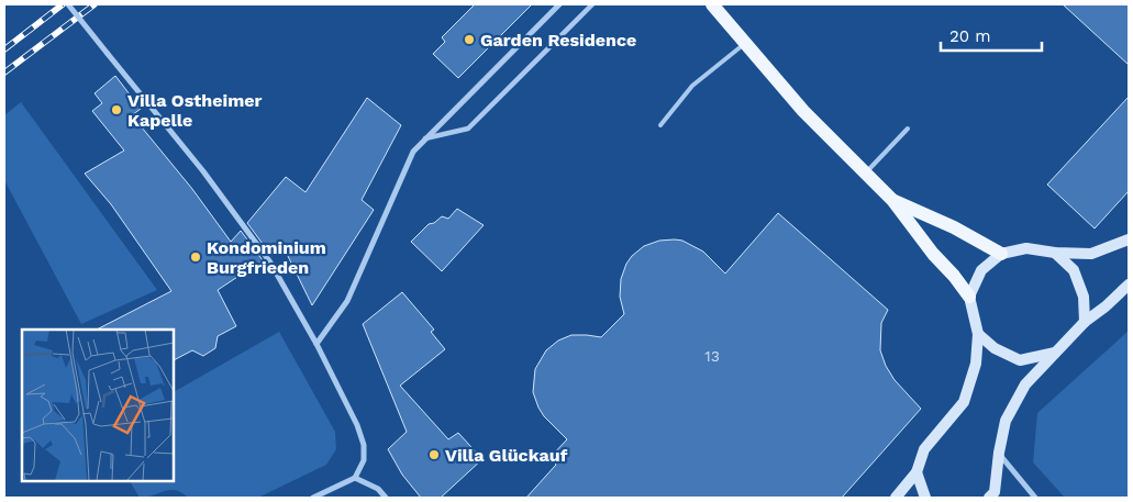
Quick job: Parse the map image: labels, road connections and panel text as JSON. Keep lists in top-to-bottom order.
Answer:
{
  "places": [
    "Garden Residence",
    "Villa Ostheimer Kapelle",
    "Kondominium Burgfrieden",
    "Villa Glückauf"
  ],
  "house_numbers": ["13"],
  "scale_bar": "20 m"
}
